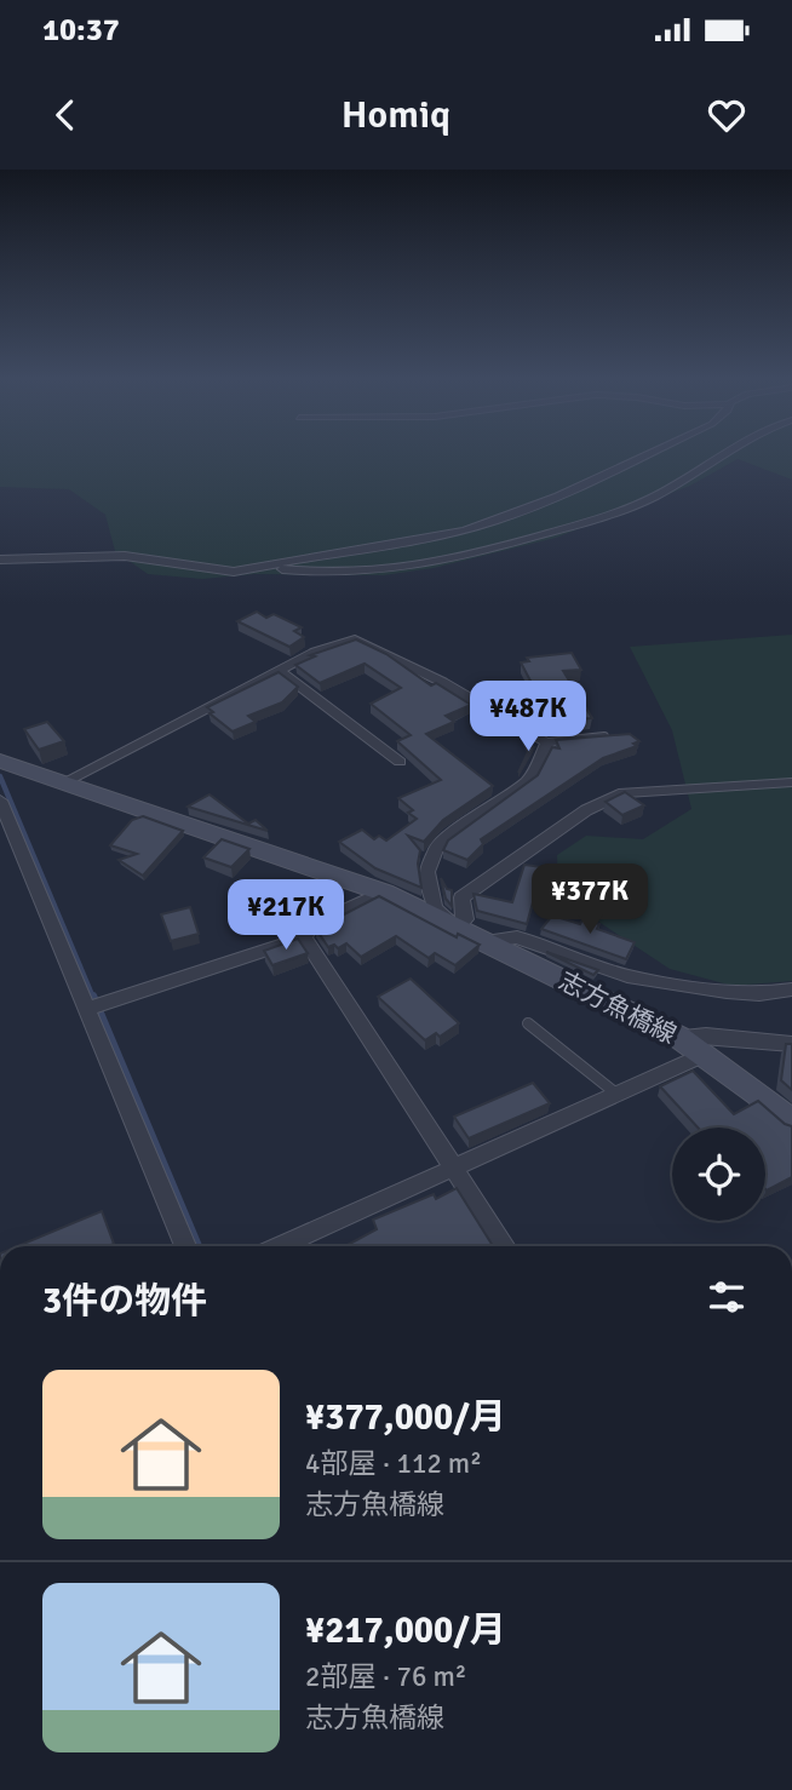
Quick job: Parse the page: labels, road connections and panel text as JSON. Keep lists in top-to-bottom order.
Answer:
{
  "streets": {
    "main road": ["志方魚橋線"]
  },
  "page": {
    "status": "10:37",
    "header": "Homiq",
    "price": ["¥487K", "¥377K", "¥217K"],
    "heading": "3件の物件",
    "list": [
      {
        "name": "¥377,000/月",
        "note": "4部屋 · 112 m² · 志方魚橋線"
      },
      {
        "name": "¥217,000/月",
        "note": "2部屋 · 76 m² · 志方魚橋線"
      }
    ]
  }
}
